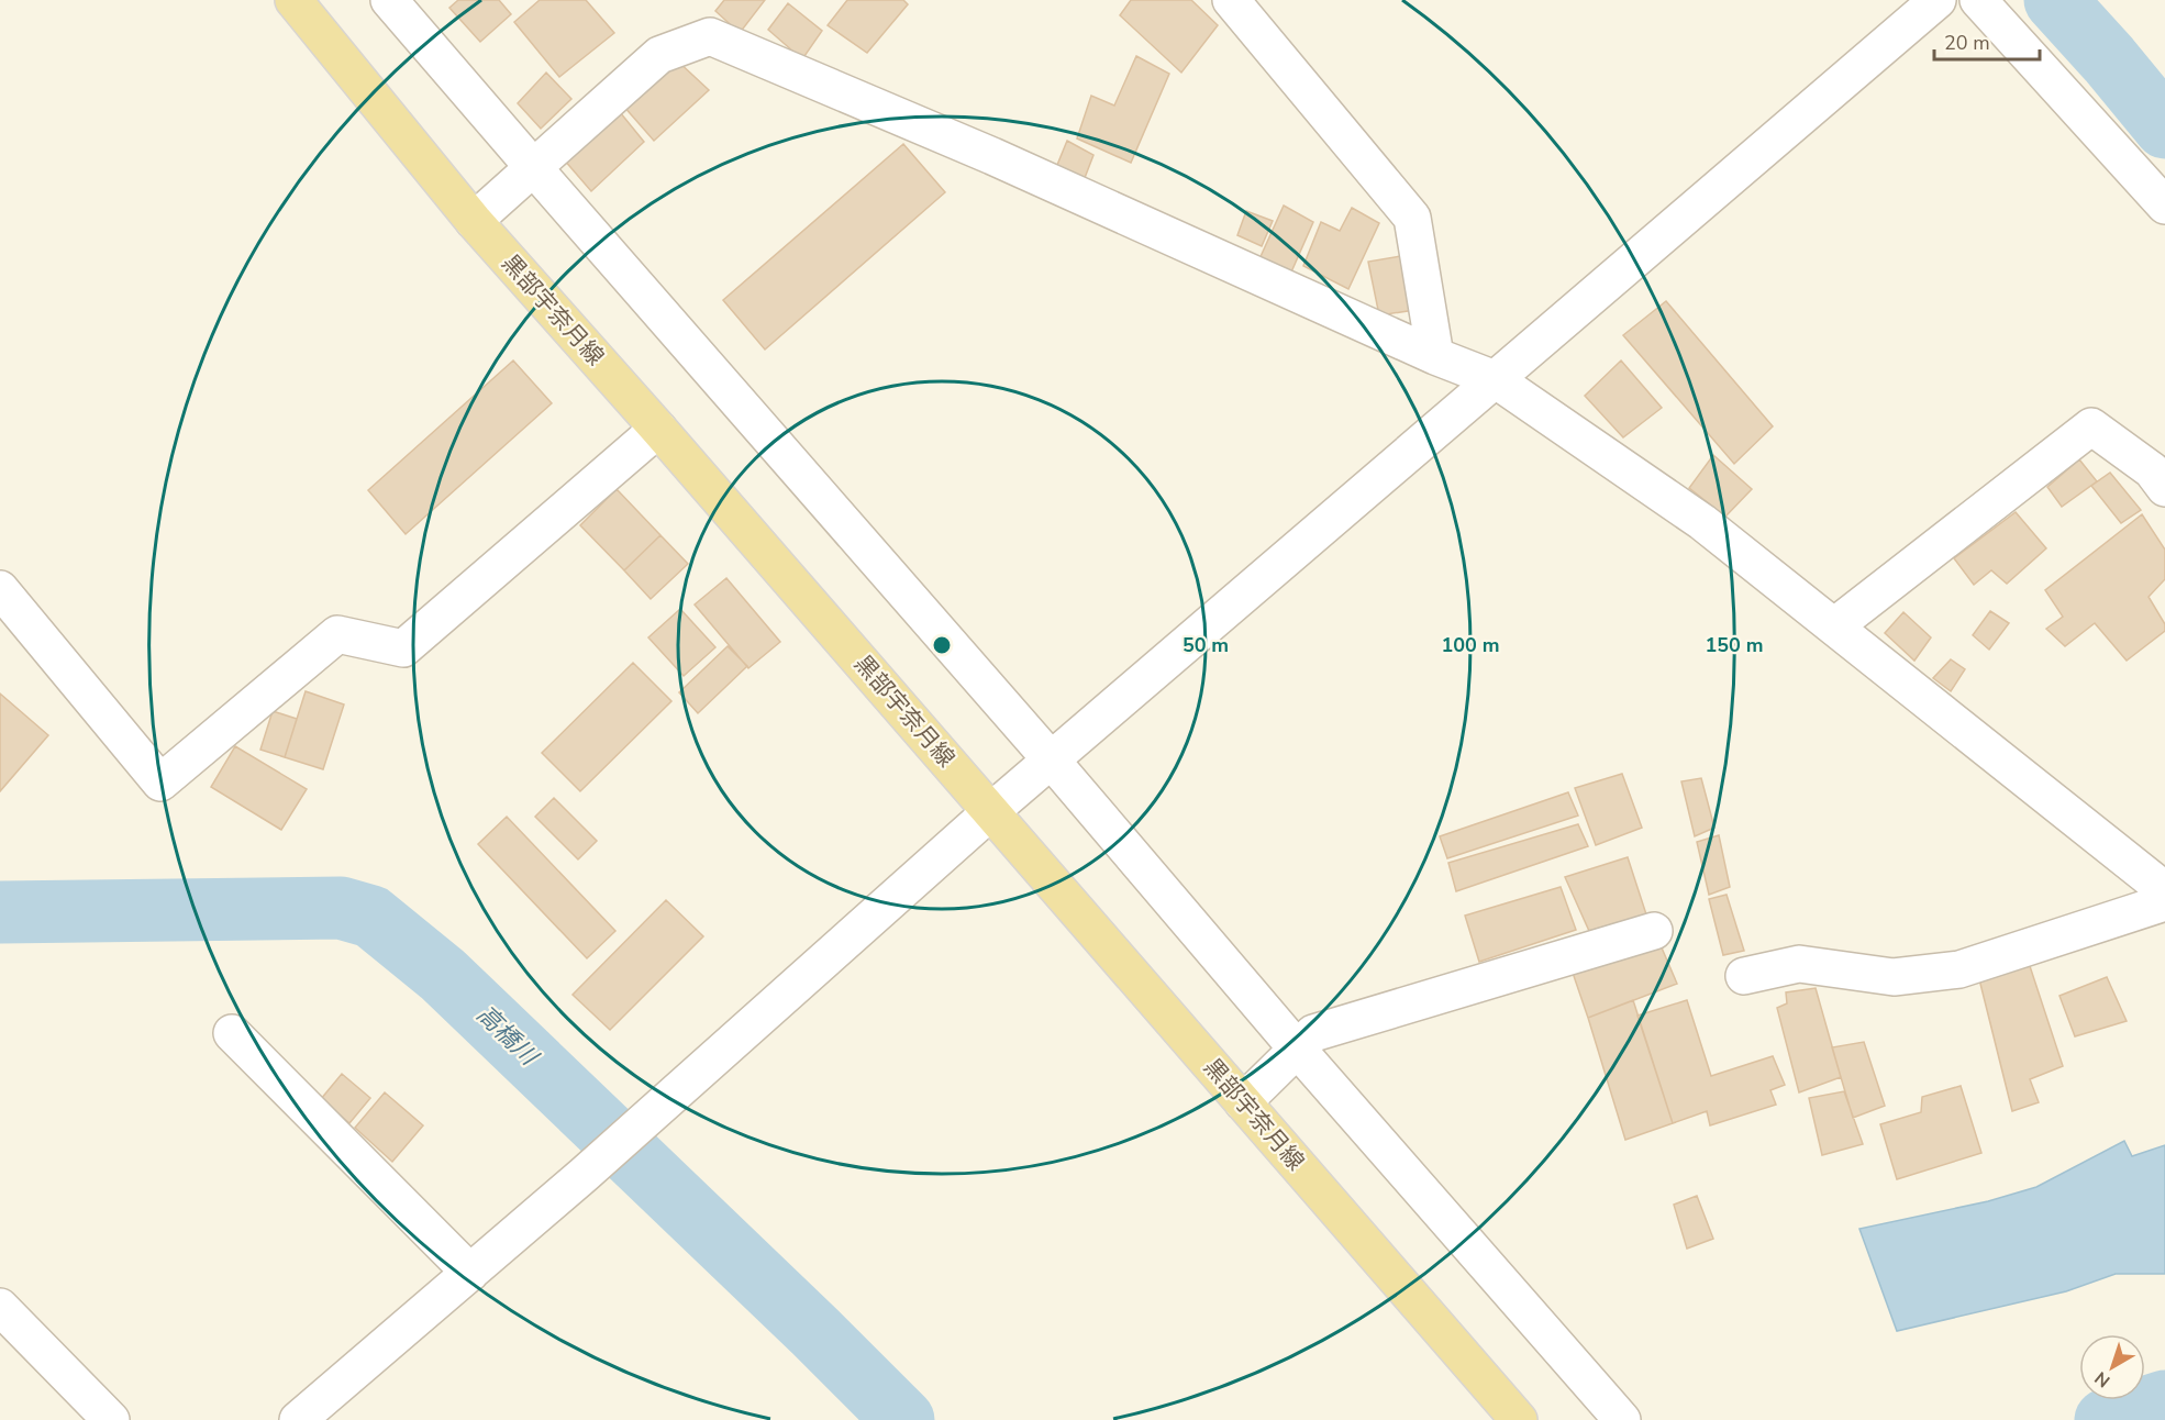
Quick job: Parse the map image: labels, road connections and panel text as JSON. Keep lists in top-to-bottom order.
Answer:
{
  "streets": {
    "main road": ["黒部宇奈月線"]
  },
  "water": ["高橋川"],
  "scale_bar": "20 m",
  "north": "bottom left",
  "rings": ["50 m", "100 m", "150 m"]
}
